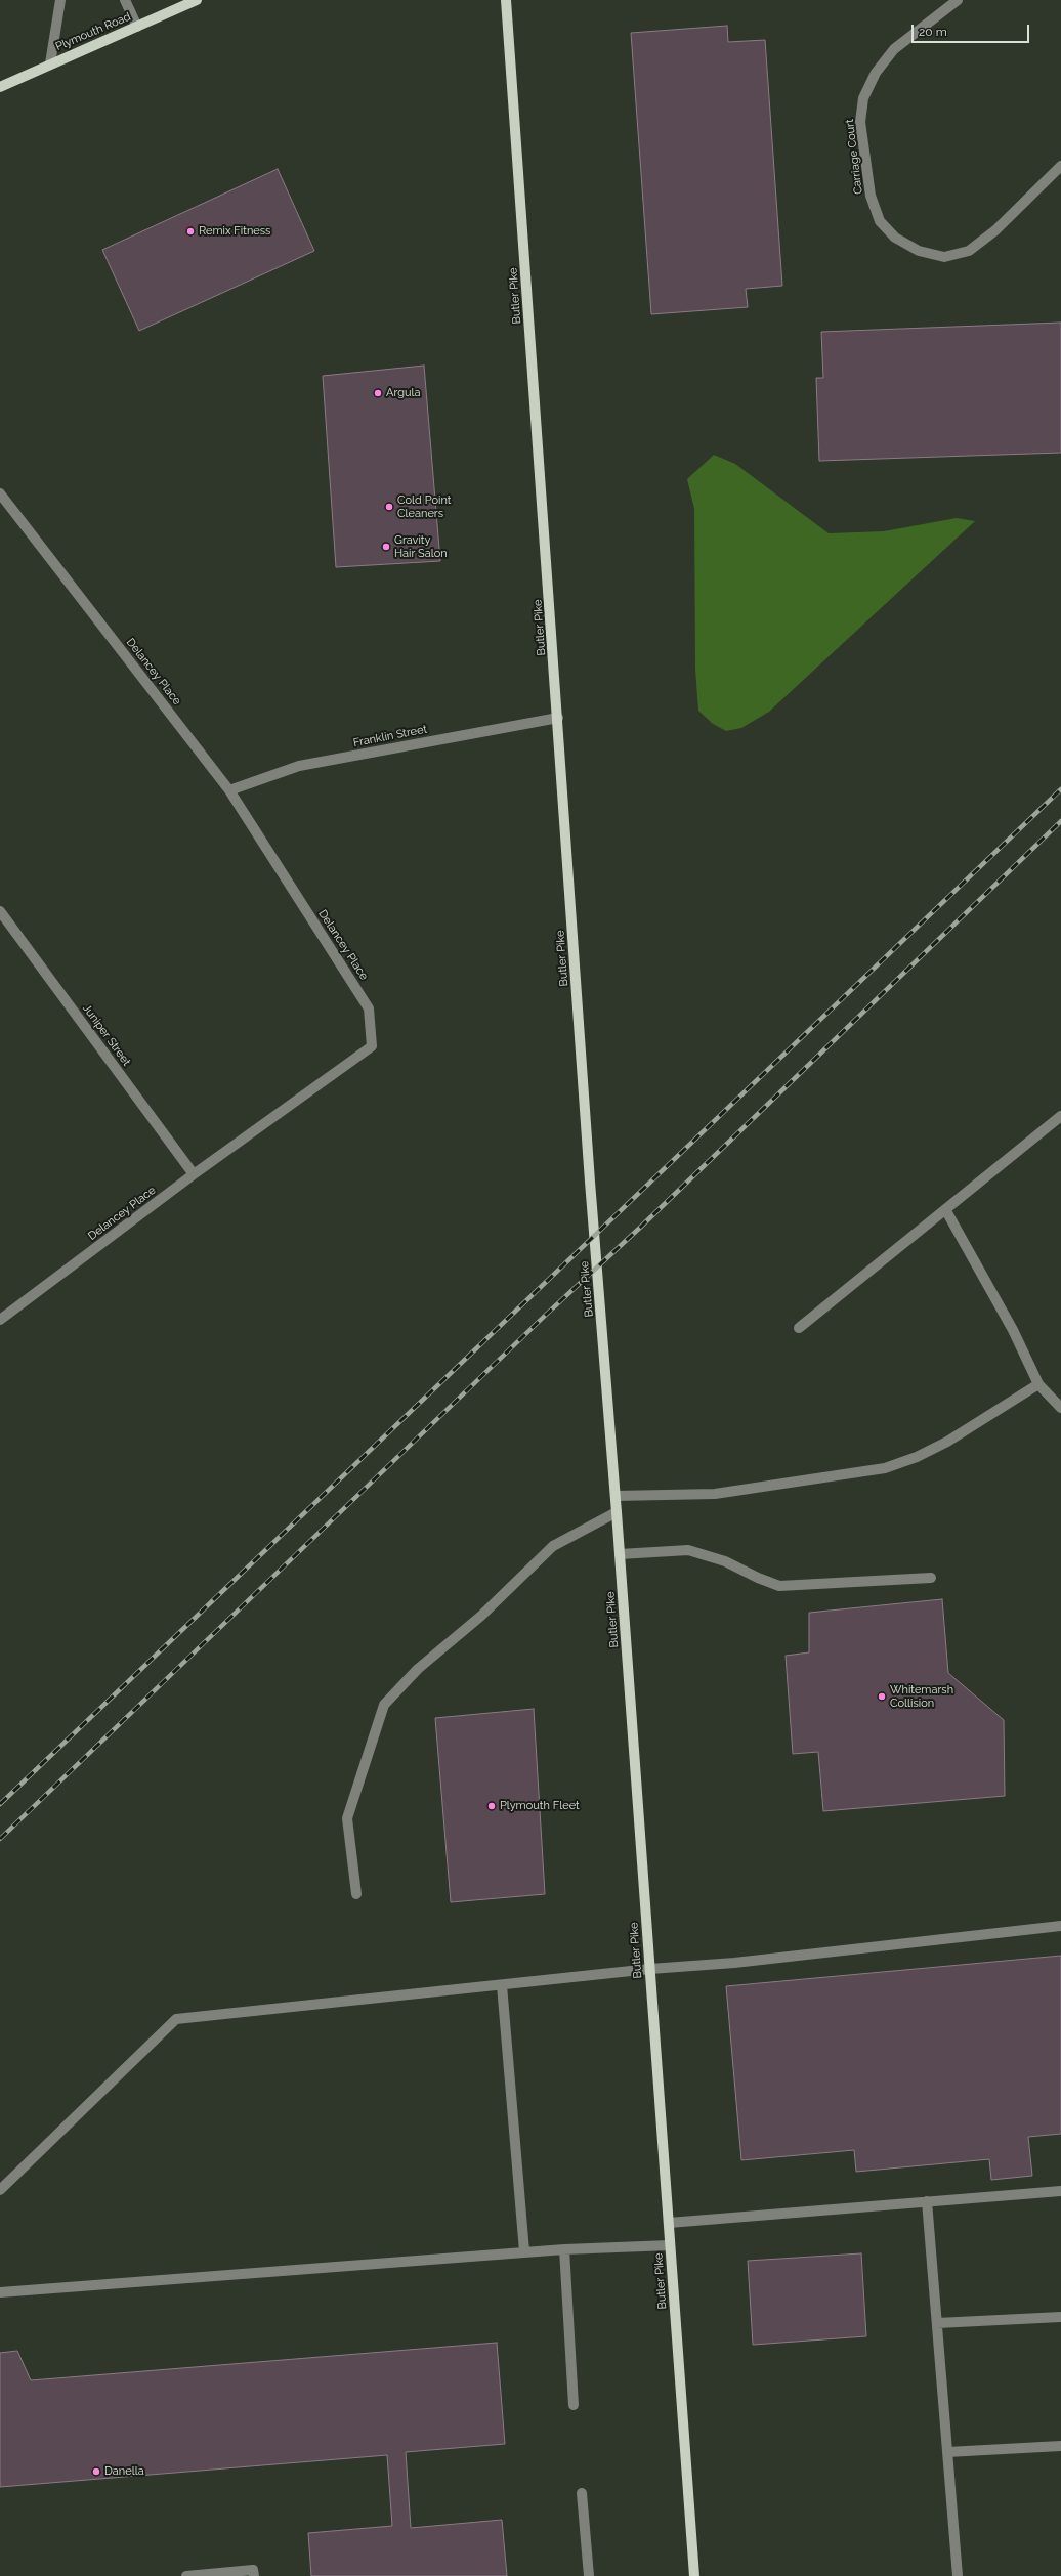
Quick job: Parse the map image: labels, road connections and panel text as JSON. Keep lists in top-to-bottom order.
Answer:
{
  "streets": {
    "main road": ["Plymouth Road", "Butler Pike"],
    "street": [
      "Carriage Court",
      "Delancey Place",
      "Franklin Street",
      "Juniper Street"
    ]
  },
  "crossings": [
    ["Butler Pike", "Franklin Street"],
    ["Delancey Place", "Franklin Street"],
    ["Delancey Place", "Juniper Street"]
  ],
  "places": [
    "Remix Fitness",
    "Argula",
    "Cold Point Cleaners",
    "Gravity Hair Salon",
    "Whitemarsh Collision",
    "Plymouth Fleet",
    "Danella"
  ],
  "scale_bar": "20 m"
}
